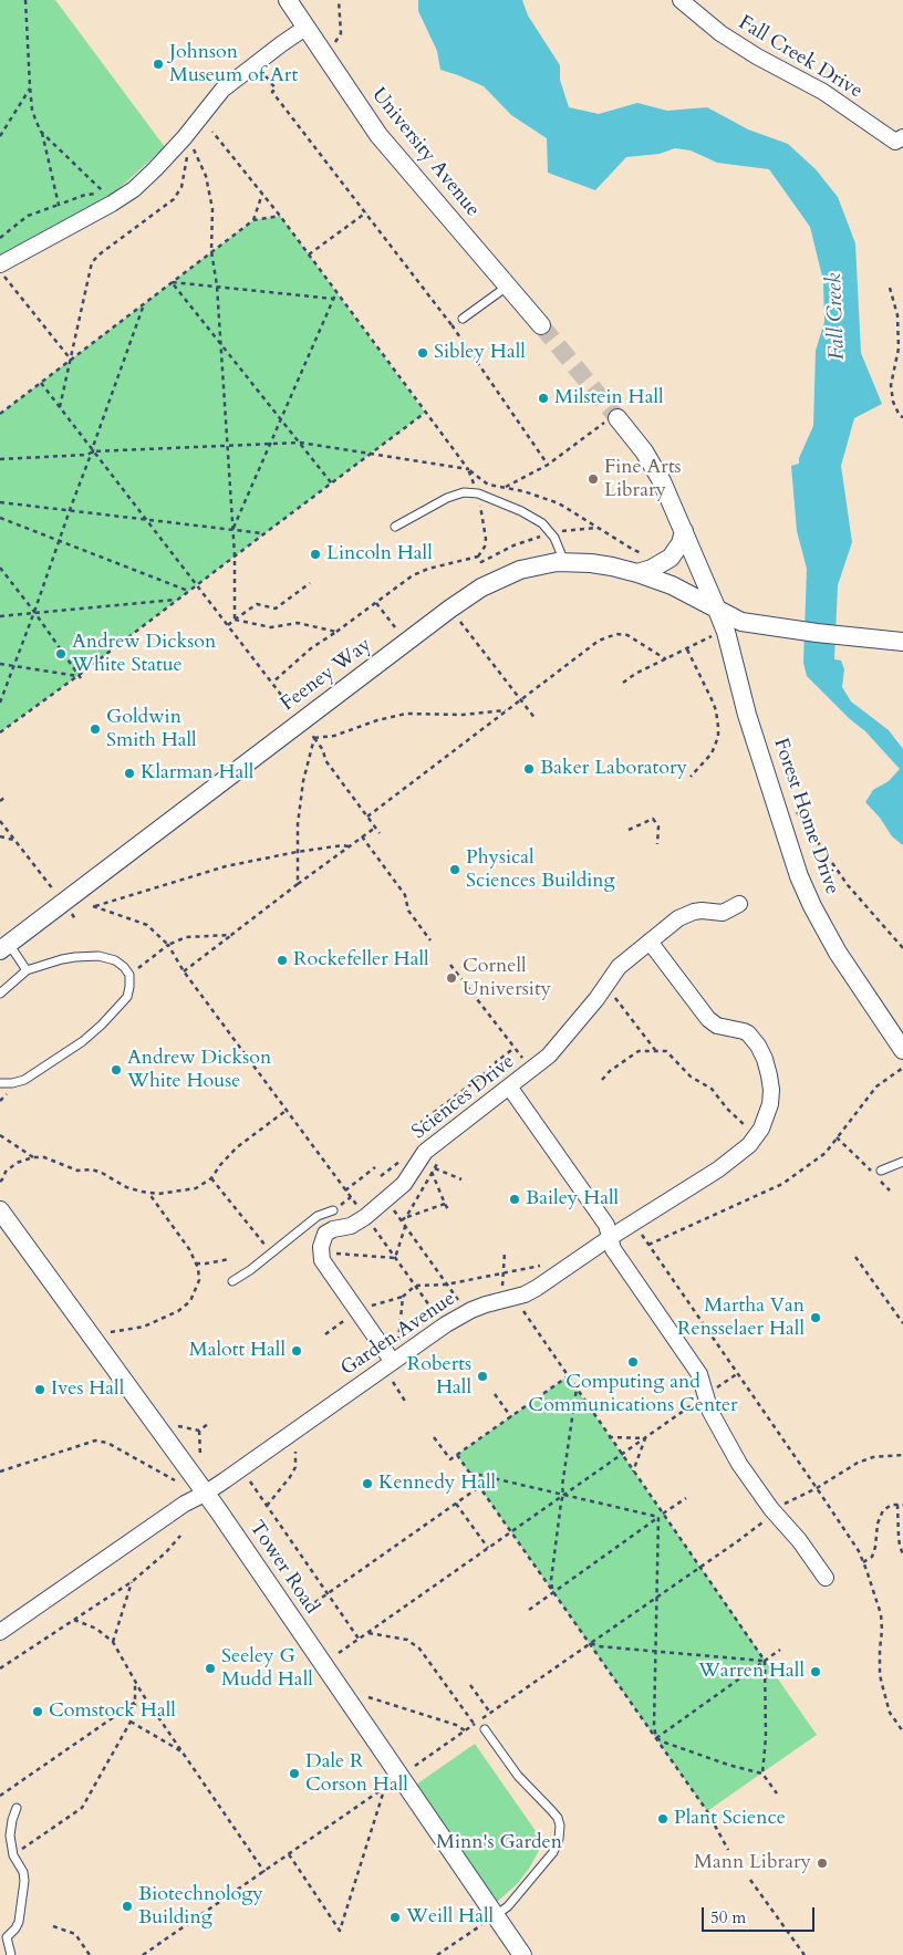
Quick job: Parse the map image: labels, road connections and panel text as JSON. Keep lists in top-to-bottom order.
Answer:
{
  "streets": {
    "street": [
      "Fall Creek Drive",
      "University Avenue",
      "Feeney Way",
      "Forest Home Drive",
      "Sciences Drive",
      "Garden Avenue",
      "Tower Road"
    ]
  },
  "crossings": [
    ["Feeney Way", "Forest Home Drive"],
    ["Sciences Drive", "Garden Avenue"],
    ["Garden Avenue", "Tower Road"]
  ],
  "water": ["Fall Creek"],
  "parks": ["Minn's Garden"],
  "places": [
    "Johnson Museum of Art",
    "Sibley Hall",
    "Milstein Hall",
    "Fine Arts Library",
    "Lincoln Hall",
    "Andrew Dickson White Statue",
    "Goldwin Smith Hall",
    "Baker Laboratory",
    "Klarman Hall",
    "Physical Sciences Building",
    "Rockefeller Hall",
    "Cornell University",
    "Andrew Dickson White House",
    "Bailey Hall",
    "Martha Van Rensselaer Hall",
    "Malott Hall",
    "Computing and Communications Center",
    "Roberts Hall",
    "Ives Hall",
    "Kennedy Hall",
    "Seeley G Mudd Hall",
    "Warren Hall",
    "Comstock Hall",
    "Dale R Corson Hall",
    "Plant Science",
    "Mann Library",
    "Biotechnology Building",
    "Weill Hall"
  ],
  "scale_bar": "50 m"
}
